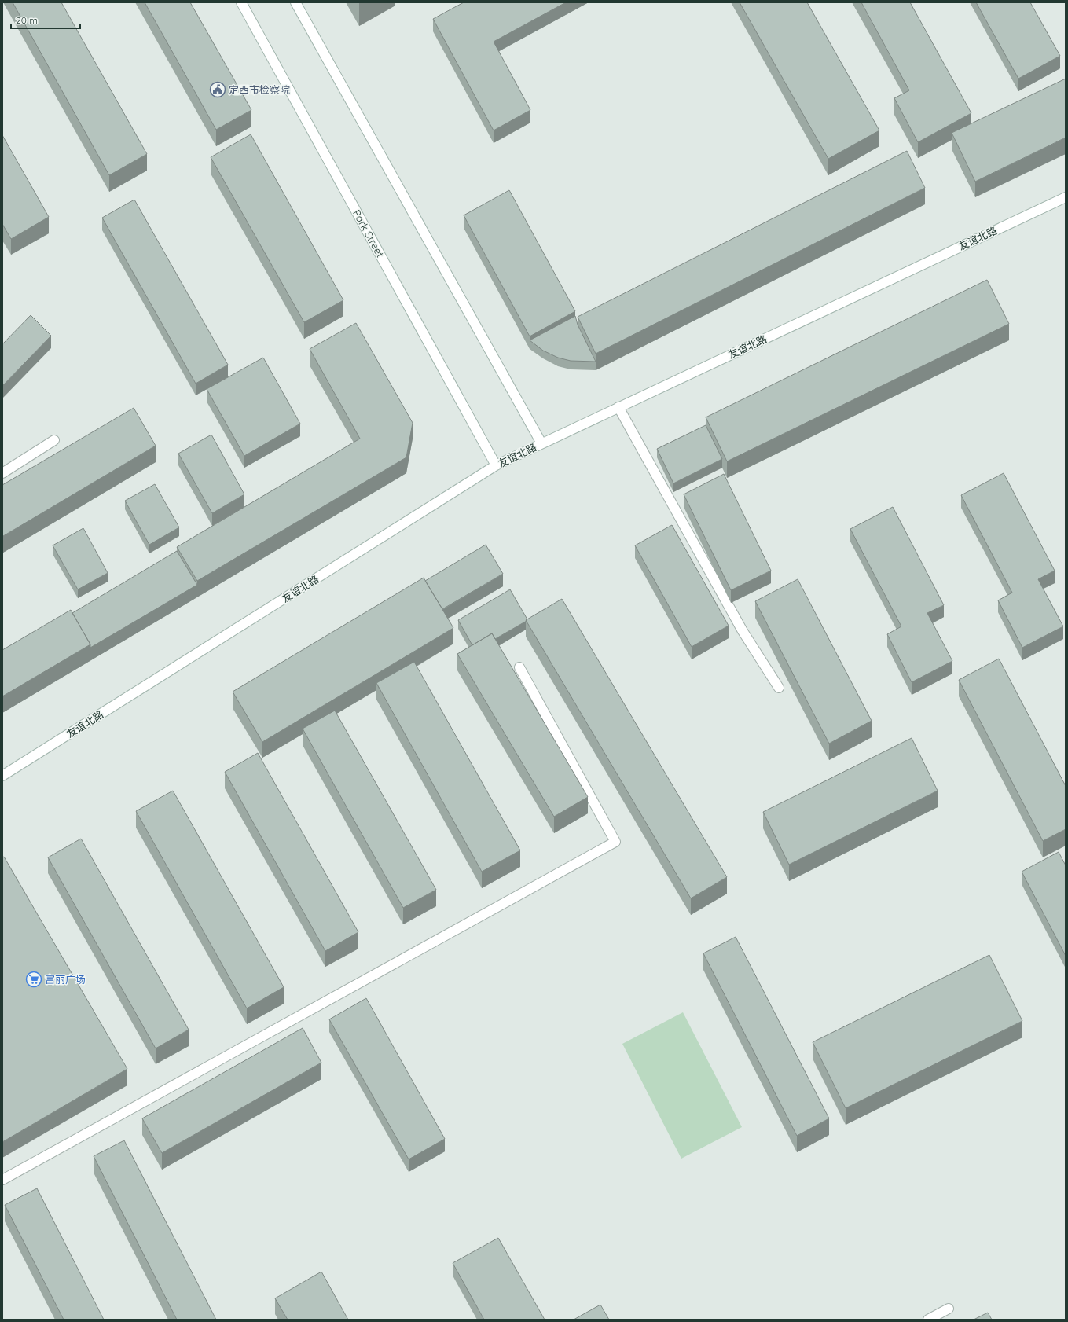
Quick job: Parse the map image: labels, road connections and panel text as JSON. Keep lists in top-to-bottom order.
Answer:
{
  "streets": {
    "street": ["Park Street", "友谊北路"]
  },
  "crossings": [
    ["Park Street", "友谊北路"]
  ],
  "places": {
    "public building": ["定西市检察院"],
    "supermarket": ["富丽广场"]
  },
  "scale_bar": "20 m"
}
